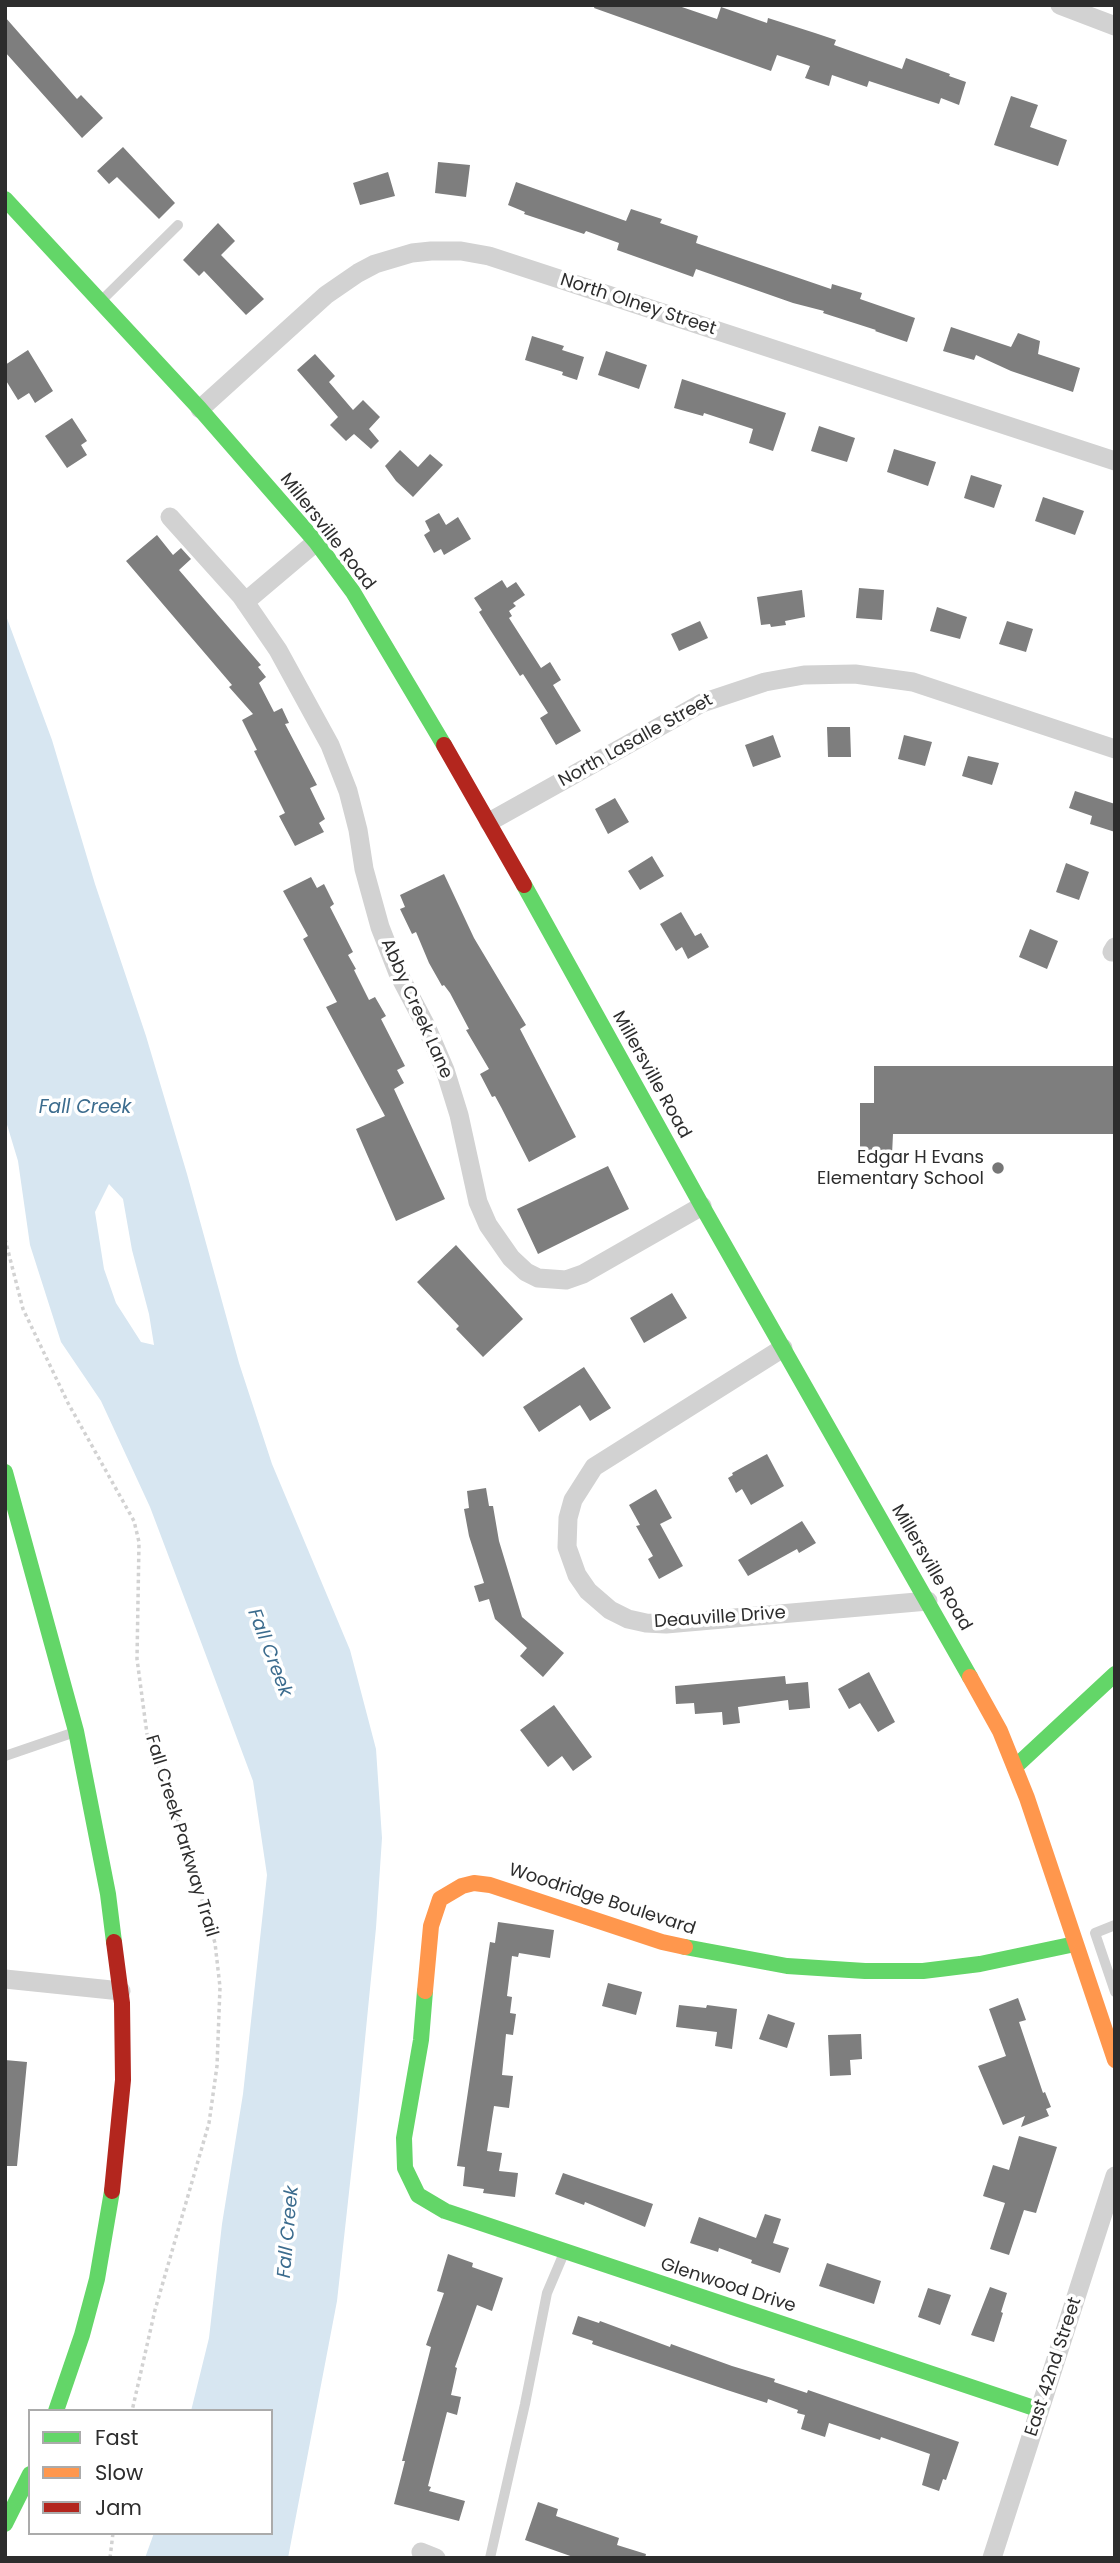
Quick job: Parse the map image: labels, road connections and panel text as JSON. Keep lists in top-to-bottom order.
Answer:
{
  "streets": {
    "street": [
      "North Olney Street",
      "Millersville Road",
      "North Lasalle Street",
      "Abby Creek Lane",
      "Deauville Drive",
      "Woodridge Boulevard",
      "Glenwood Drive",
      "East 42nd Street"
    ],
    "path": ["Fall Creek Parkway Trail"]
  },
  "crossings": [
    ["North Olney Street", "Millersville Road"],
    ["Millersville Road", "North Lasalle Street"],
    ["Millersville Road", "Abby Creek Lane"],
    ["Millersville Road", "Deauville Drive"],
    ["Millersville Road", "Woodridge Boulevard"],
    ["Woodridge Boulevard", "Glenwood Drive"],
    ["Glenwood Drive", "East 42nd Street"]
  ],
  "water": ["Fall Creek"],
  "places": ["Edgar H Evans Elementary School"],
  "legend": ["Fast", "Slow", "Jam"]
}
